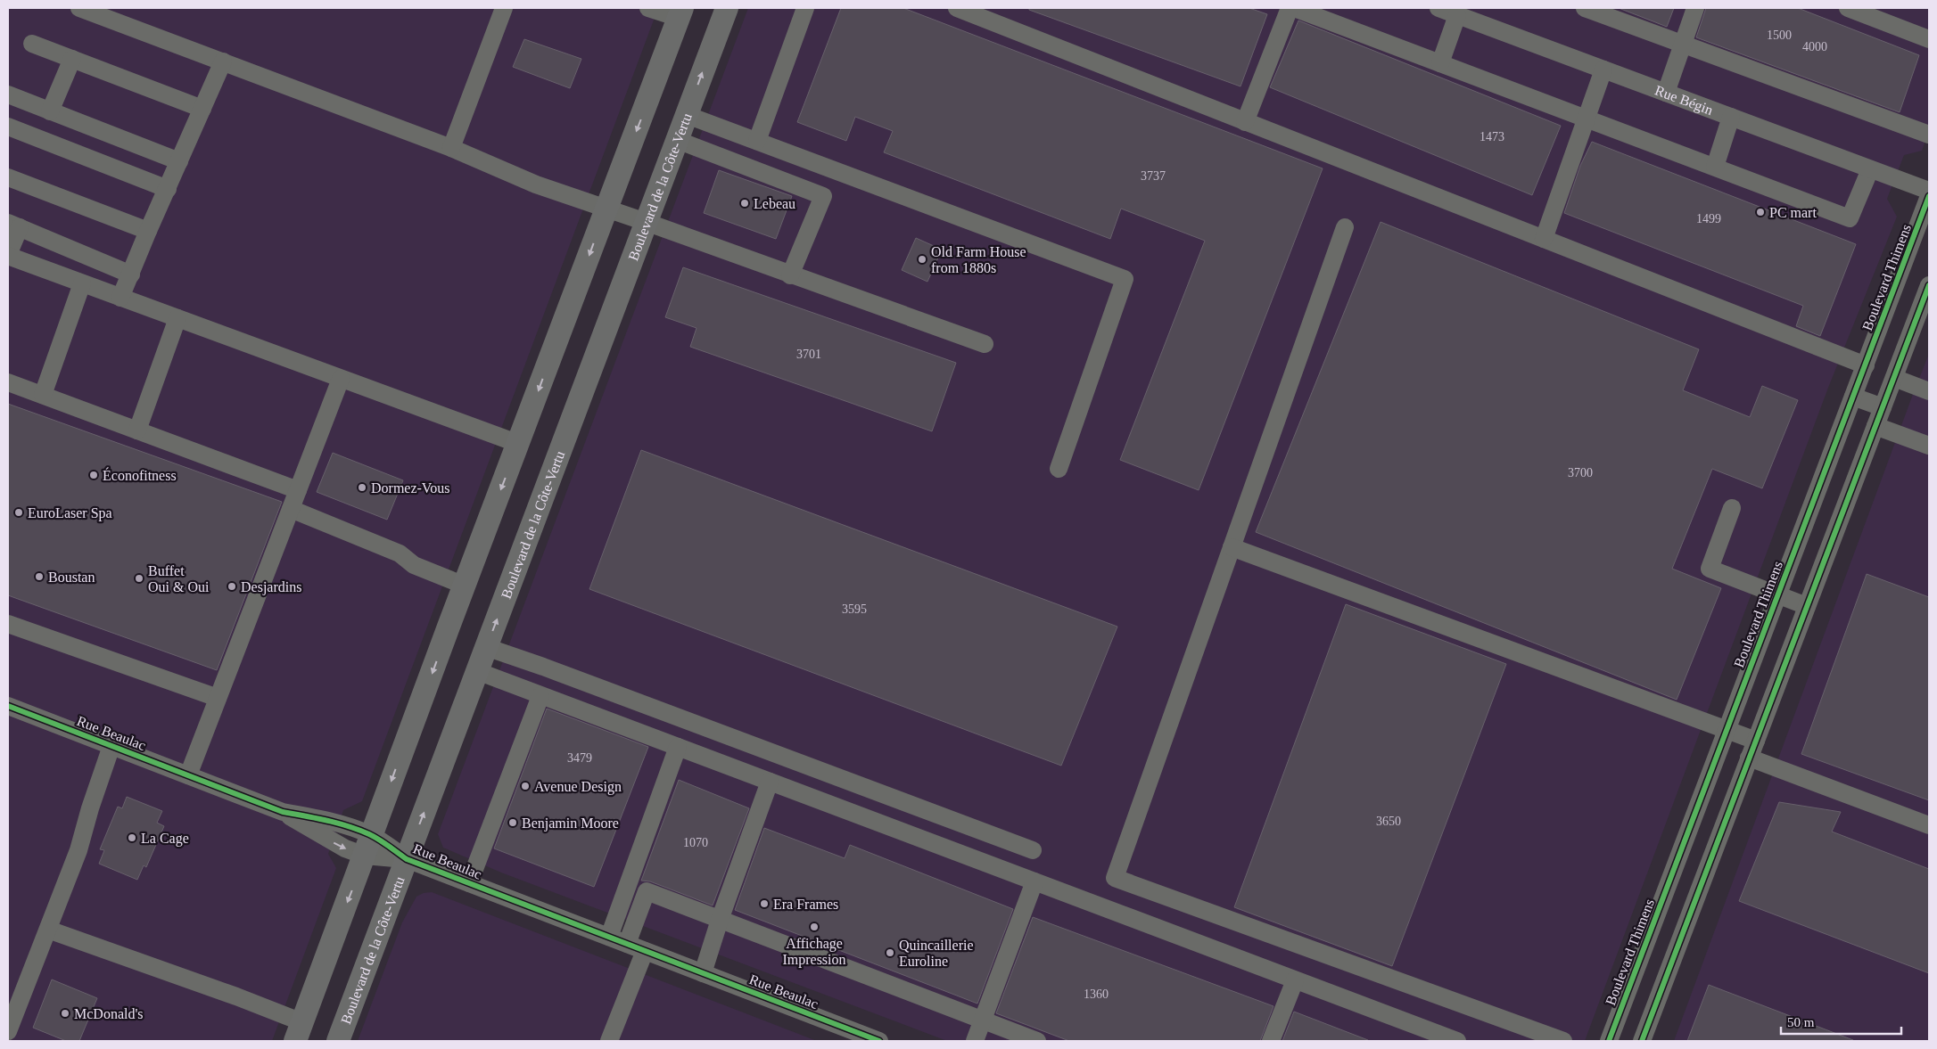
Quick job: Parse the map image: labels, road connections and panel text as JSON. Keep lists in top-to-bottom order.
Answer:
{
  "streets": {
    "main road": ["Boulevard de la Côte-Vertu"],
    "street": ["Rue Bégin", "Boulevard Thimens", "Rue Beaulac"]
  },
  "crossings": [
    ["Boulevard de la Côte-Vertu", "Rue Beaulac"]
  ],
  "places": [
    "Lebeau",
    "PC mart",
    "Old Farm House from 1880s",
    "Éconofitness",
    "Dormez-Vous",
    "EuroLaser Spa",
    "Boustan",
    "Buffet Oui & Oui",
    "Desjardins",
    "Avenue Design",
    "Benjamin Moore",
    "La Cage",
    "Era Frames",
    "Affichage Impression",
    "Quincaillerie Euroline",
    "McDonald's"
  ],
  "house_numbers": [
    "1500",
    "4000",
    "1473",
    "3737",
    "1499",
    "3701",
    "3700",
    "3595",
    "3479",
    "3650",
    "1070",
    "1360"
  ],
  "scale_bar": "50 m"
}
